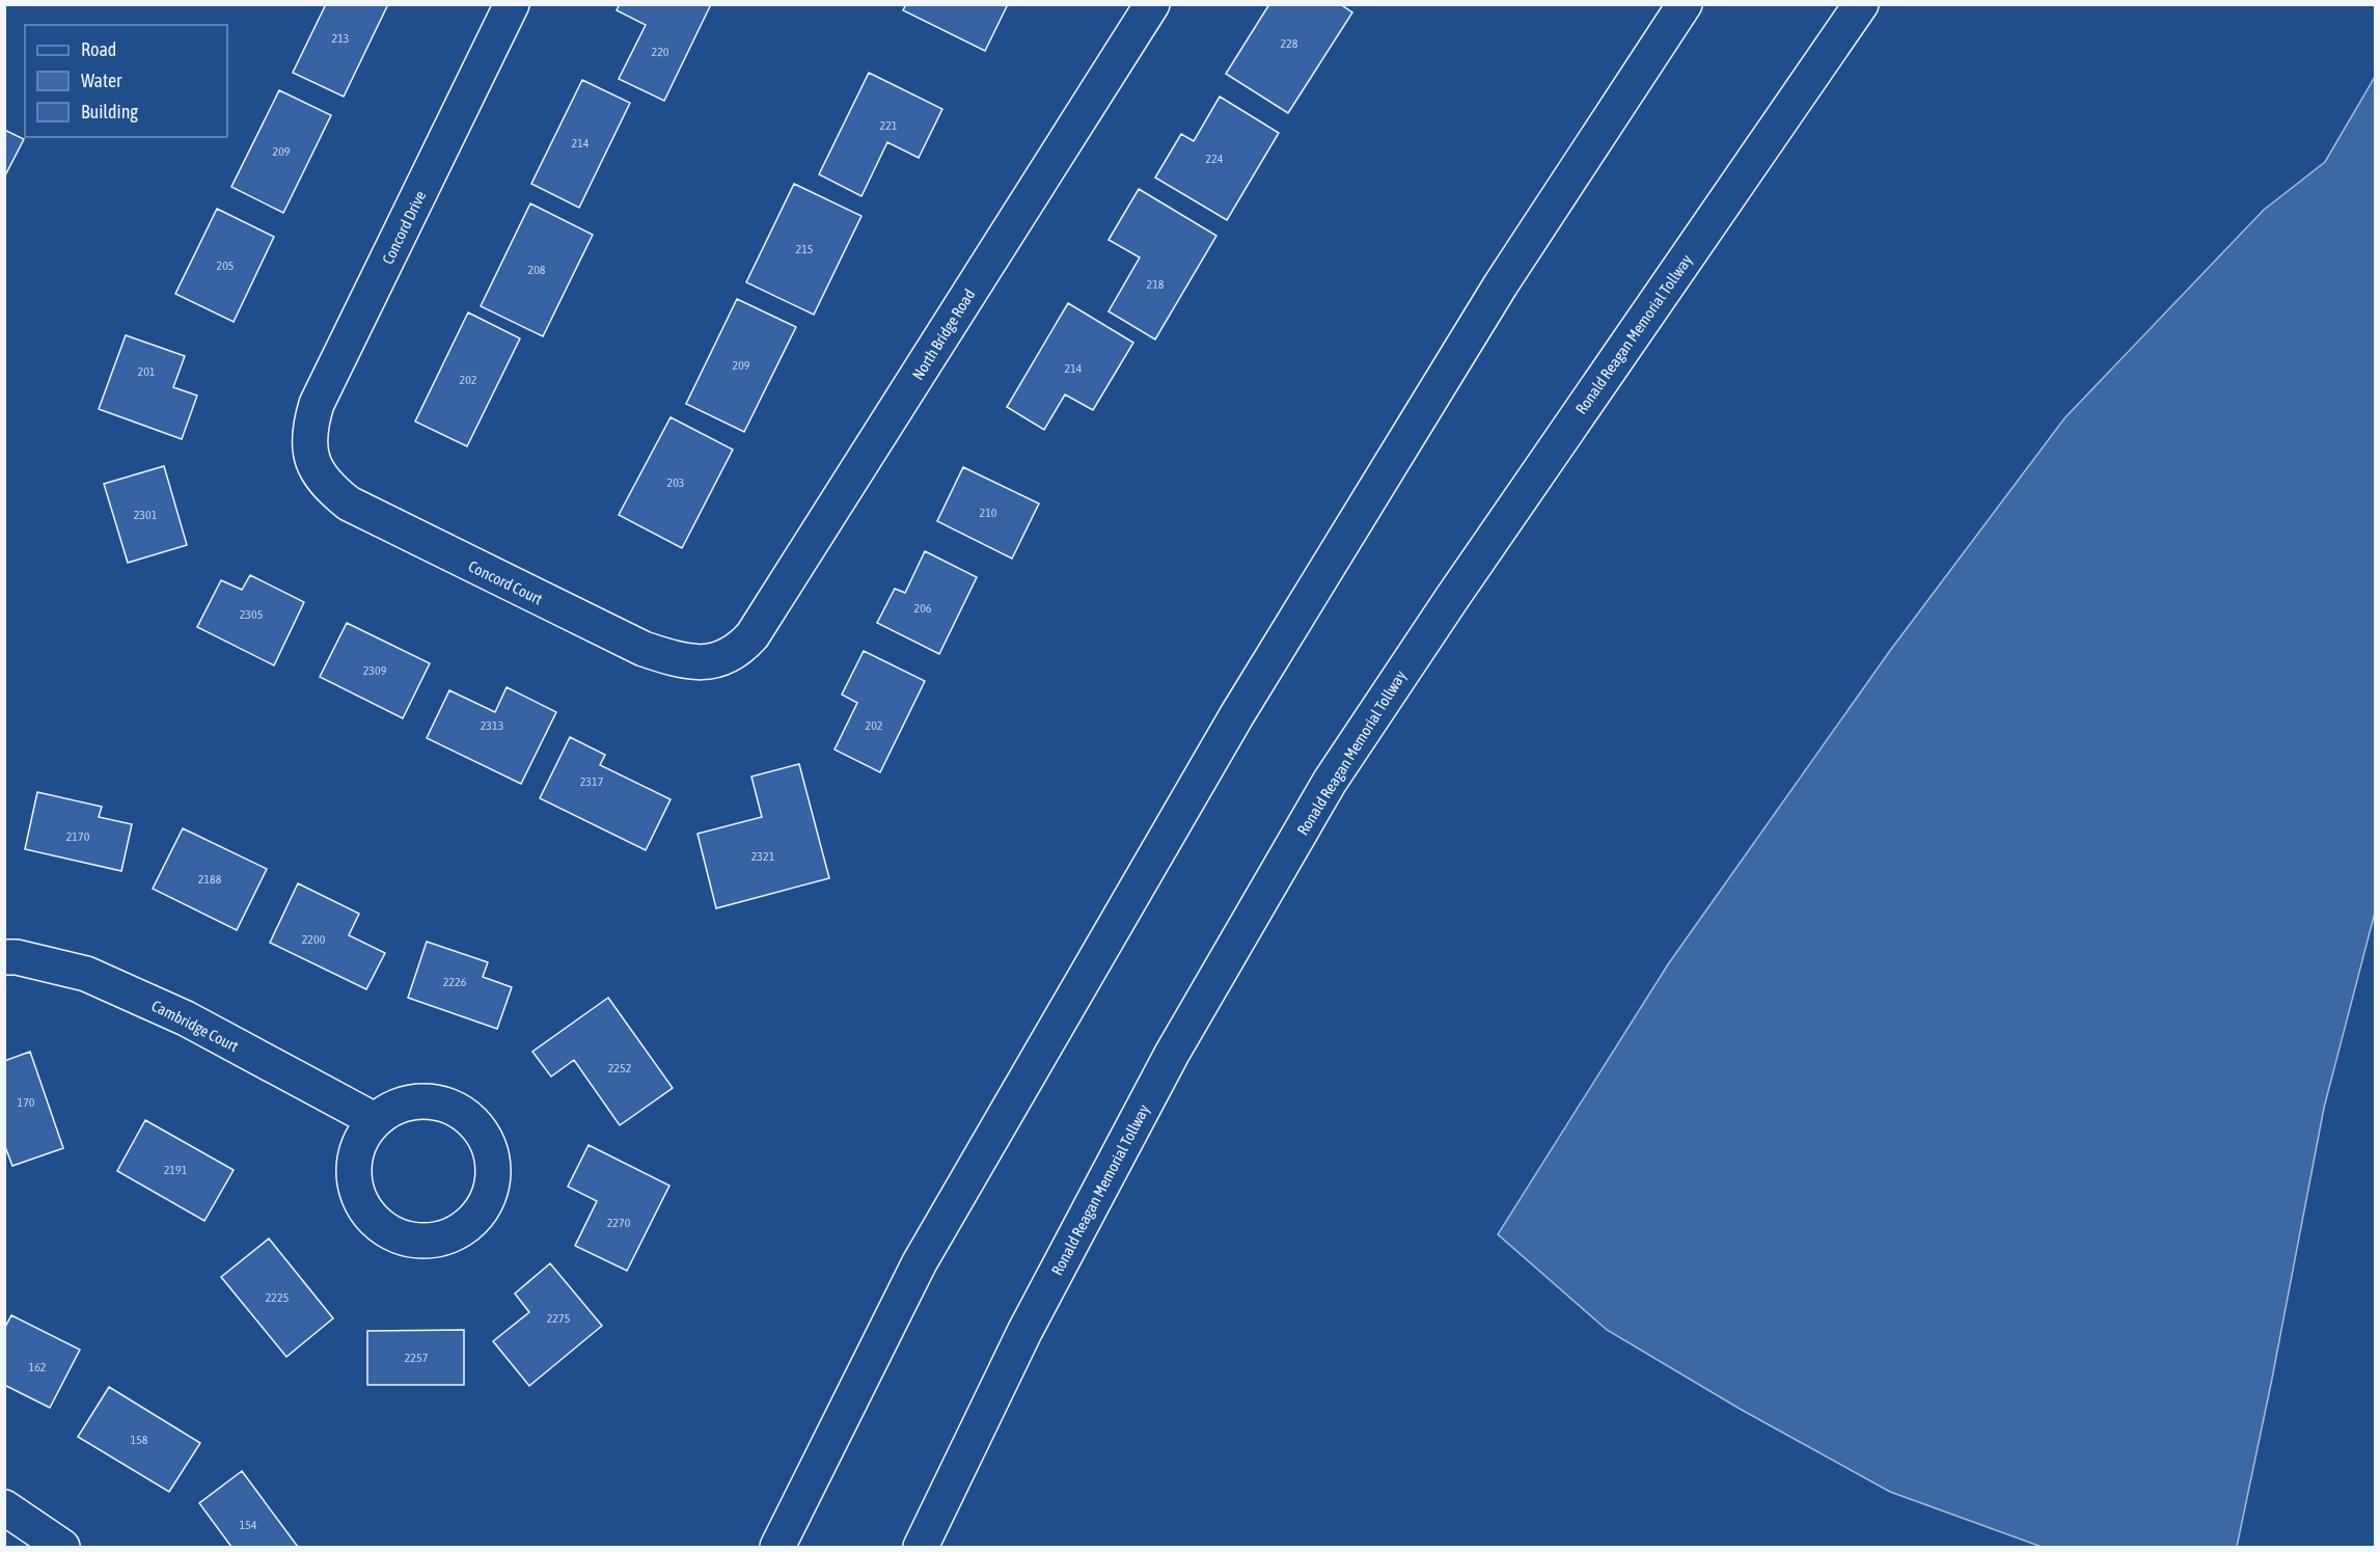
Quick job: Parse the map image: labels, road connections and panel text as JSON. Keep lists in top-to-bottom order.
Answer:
{
  "streets": {
    "main road": [
      "Concord Drive",
      "North Bridge Road",
      "Ronald Reagan Memorial Tollway",
      "Concord Court",
      "Cambridge Court"
    ]
  },
  "crossings": [
    ["Concord Drive", "Concord Court"],
    ["North Bridge Road", "Concord Court"]
  ],
  "house_numbers": [
    "213",
    "228",
    "220",
    "221",
    "214",
    "209",
    "224",
    "215",
    "205",
    "208",
    "218",
    "209",
    "214",
    "201",
    "202",
    "203",
    "210",
    "2301",
    "206",
    "2305",
    "2309",
    "2313",
    "202",
    "2317",
    "2170",
    "2321",
    "2188",
    "2200",
    "2226",
    "2252",
    "170",
    "2191",
    "2270",
    "2225",
    "2275",
    "2257",
    "162",
    "158",
    "154"
  ],
  "legend": ["Road", "Water", "Building"]
}
